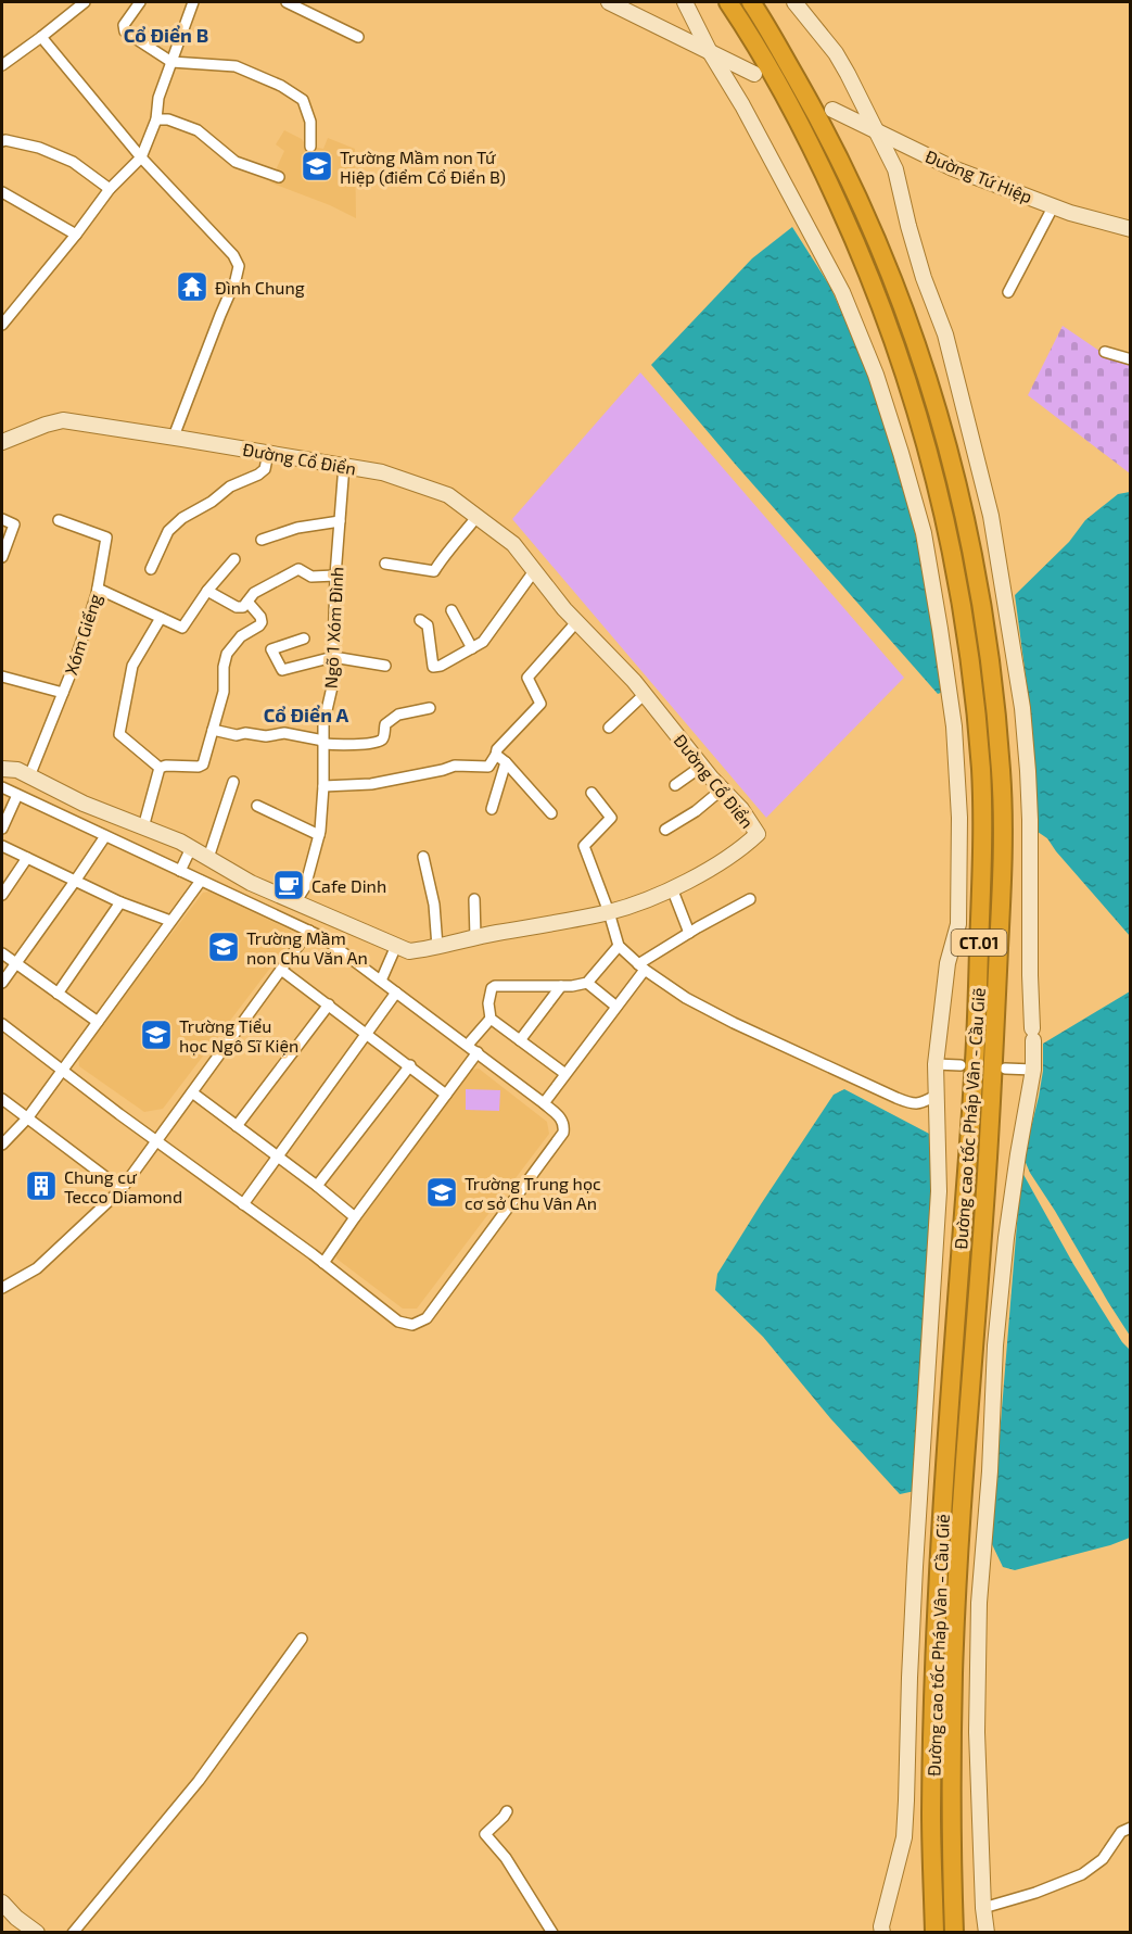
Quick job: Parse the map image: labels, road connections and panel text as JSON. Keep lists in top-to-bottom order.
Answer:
{
  "streets": {
    "highway": ["CT.01", "Đường cao tốc Pháp Vân - Cầu Giẽ"],
    "street": [
      "Đường Tứ Hiệp",
      "Đường Cổ Điển",
      "Ngõ 1 Xóm Đình",
      "Xóm Giếng"
    ]
  },
  "crossings": [
    ["Đường Cổ Điển", "Ngõ 1 Xóm Đình"],
    ["Đường Cổ Điển", "Xóm Giếng"]
  ],
  "districts": ["Cổ Điển B", "Cổ Điển A"],
  "places": {
    "school or university": [
      "Trường Mầm non Tứ Hiệp (điểm Cổ Điển B)",
      "Trường Mầm non Chu Văn An",
      "Trường Tiểu học Ngô Sĩ Kiện",
      "Trường Trung học cơ sở Chu Vân An"
    ],
    "temple": ["Đình Chung"],
    "cafe": ["Cafe Dinh"],
    "building": ["Chung cư Tecco Diamond"]
  }
}
